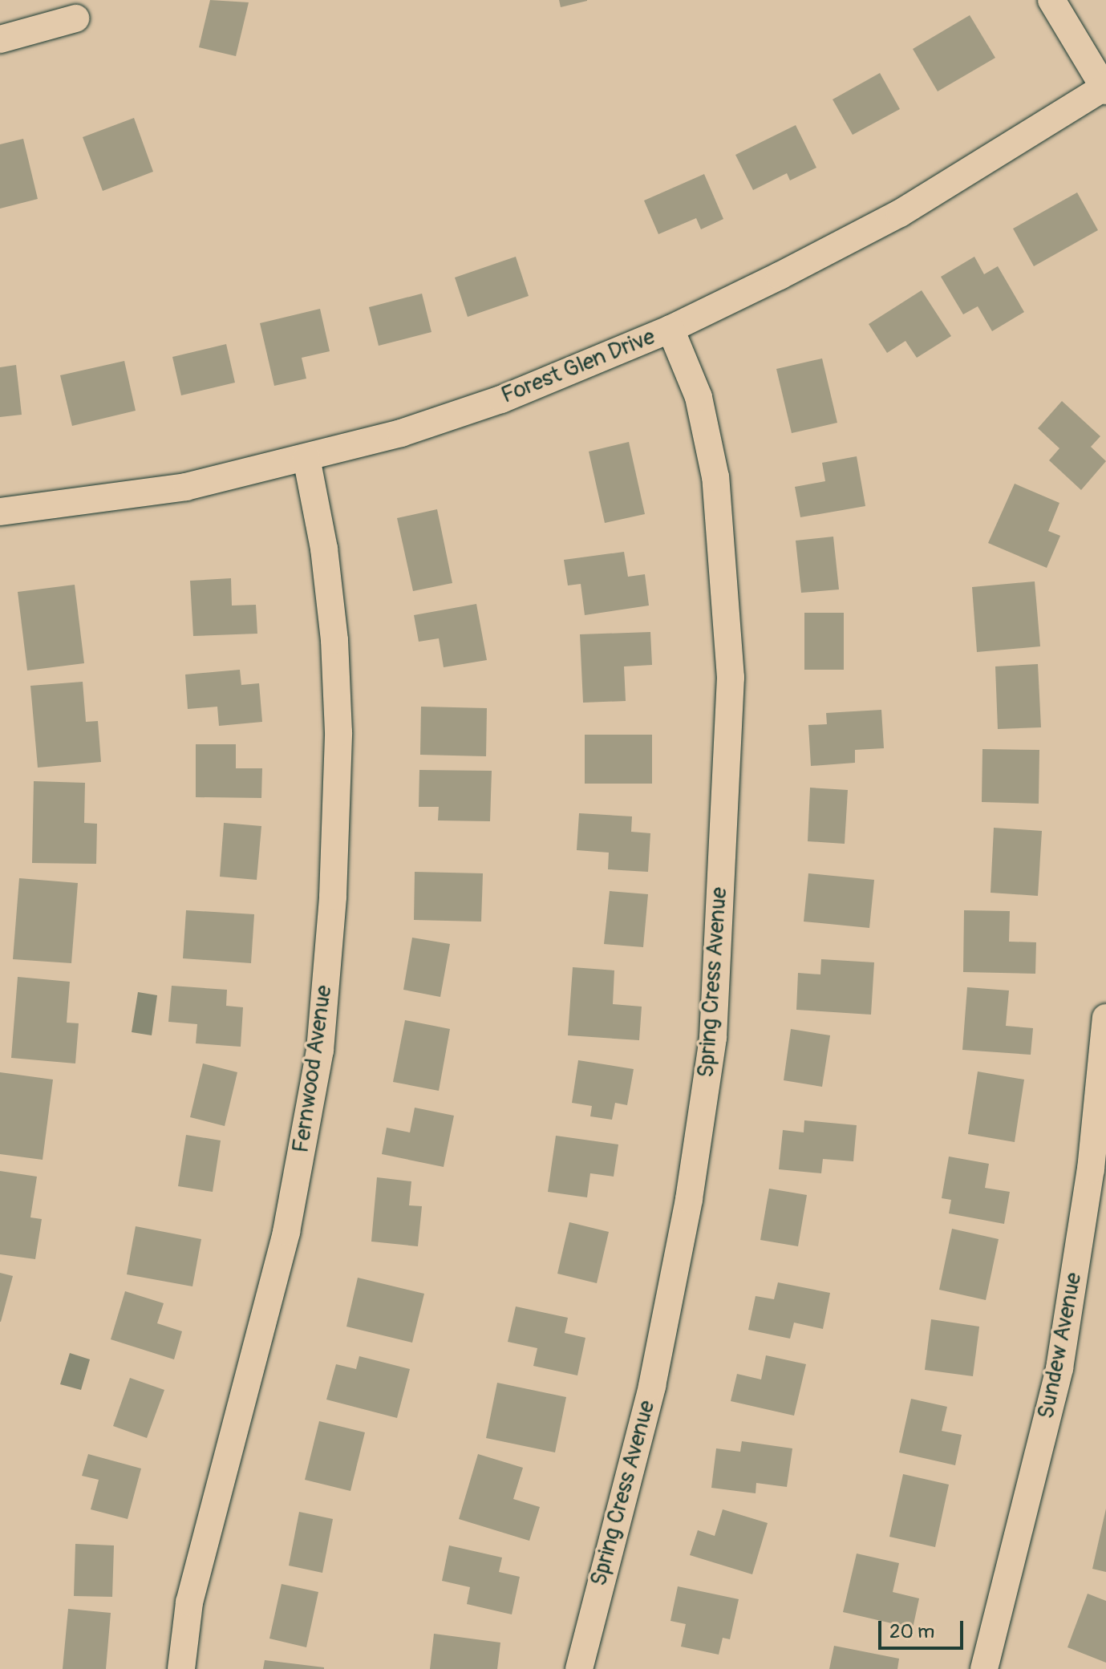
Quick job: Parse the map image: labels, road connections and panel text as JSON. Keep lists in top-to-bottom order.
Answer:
{
  "streets": {
    "street": [
      "Forest Glen Drive",
      "Spring Cress Avenue",
      "Fernwood Avenue",
      "Sundew Avenue"
    ]
  },
  "crossings": [
    ["Forest Glen Drive", "Spring Cress Avenue"],
    ["Forest Glen Drive", "Fernwood Avenue"]
  ],
  "scale_bar": "20 m"
}
